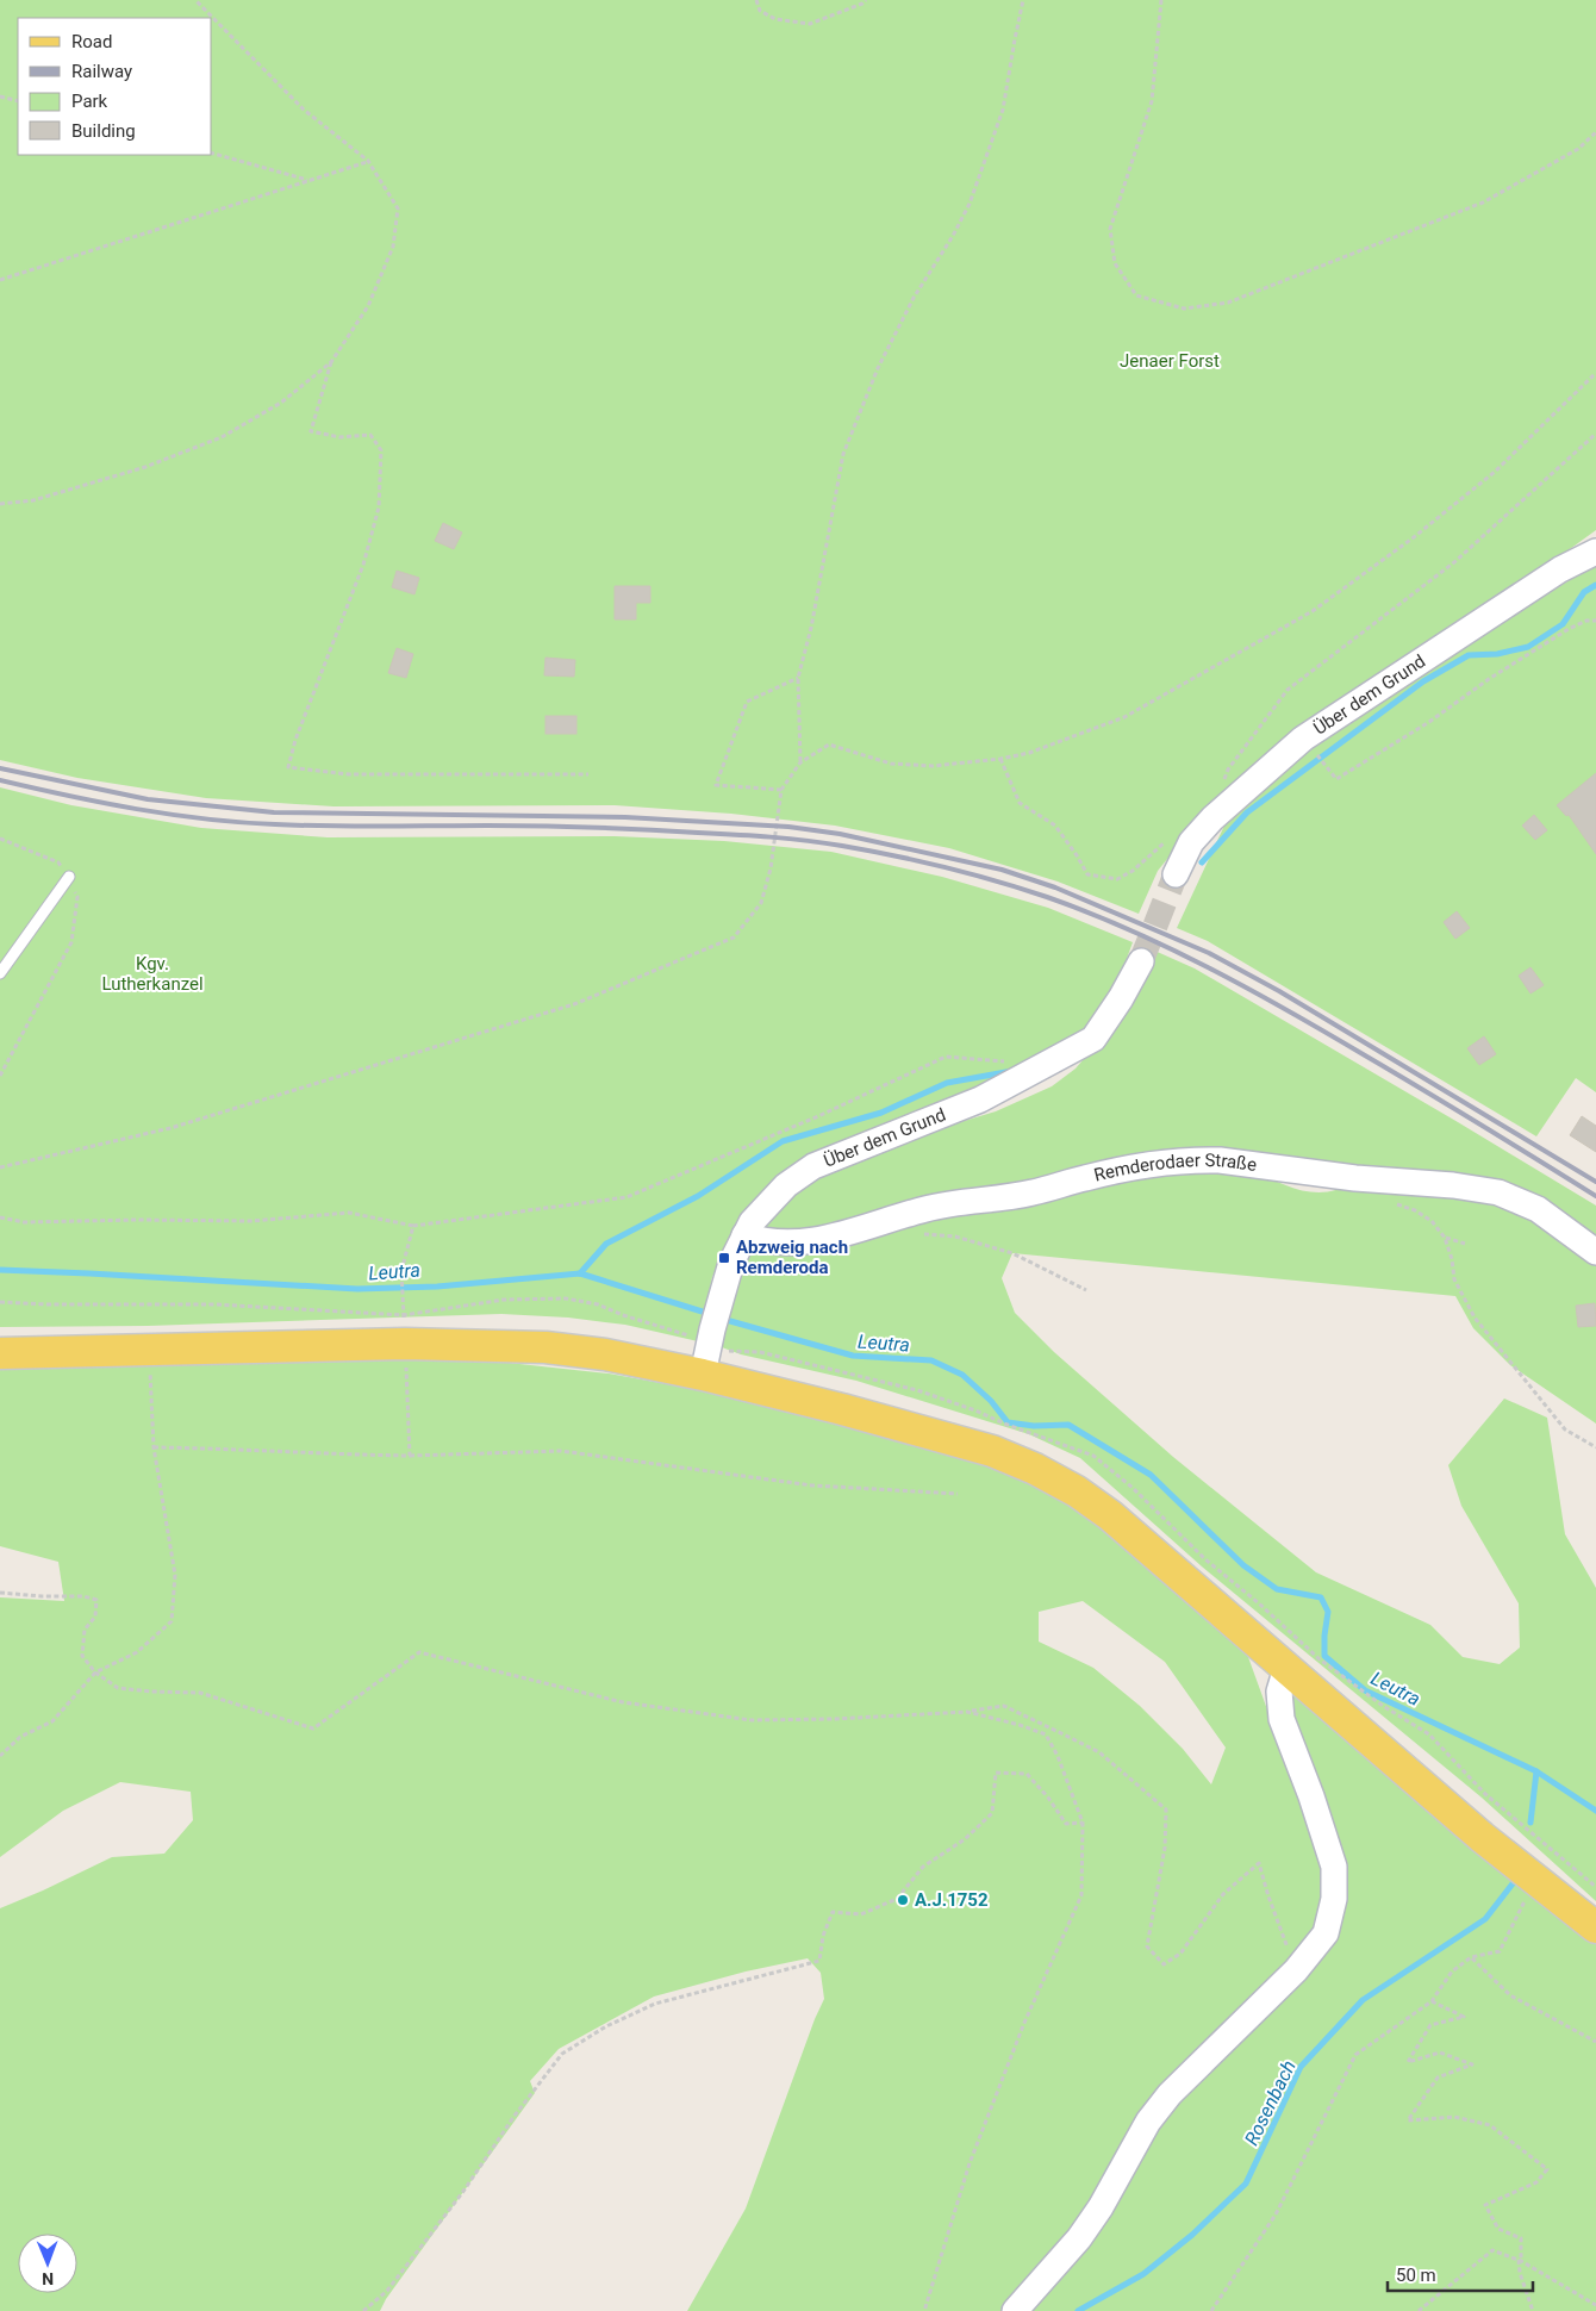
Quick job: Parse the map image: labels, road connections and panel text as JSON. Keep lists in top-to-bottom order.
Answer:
{
  "streets": {
    "street": ["Über dem Grund", "Remderodaer Straße"]
  },
  "crossings": [
    ["Über dem Grund", "Remderodaer Straße"]
  ],
  "water": ["Leutra", "Rosenbach"],
  "parks": ["Jenaer Forst", "Kgv. Lutherkanzel"],
  "places": {
    "transit": ["Abzweig nach Remderoda"],
    "other": ["A.J.1752"]
  },
  "legend": [
    "Road",
    "Railway",
    "Park",
    "Building"
  ],
  "scale_bar": "50 m",
  "north": "bottom"
}
